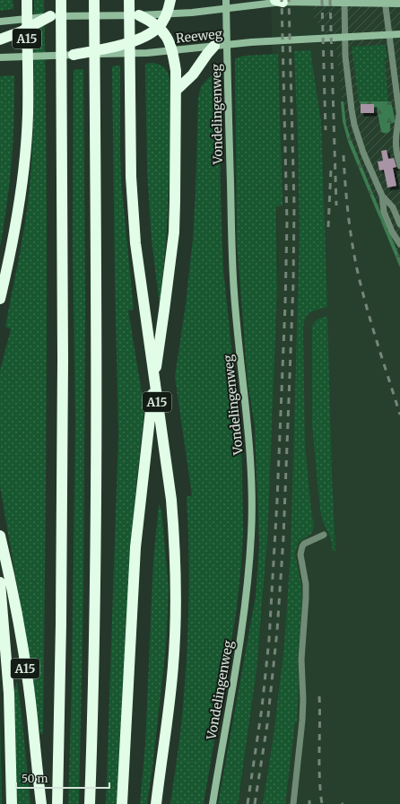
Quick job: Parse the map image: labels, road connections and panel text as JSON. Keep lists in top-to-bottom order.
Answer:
{
  "streets": {
    "highway": ["A15"],
    "main road": ["Reeweg", "Vondelingenweg"]
  },
  "crossings": [
    ["Reeweg", "A15"]
  ],
  "scale_bar": "50 m"
}
